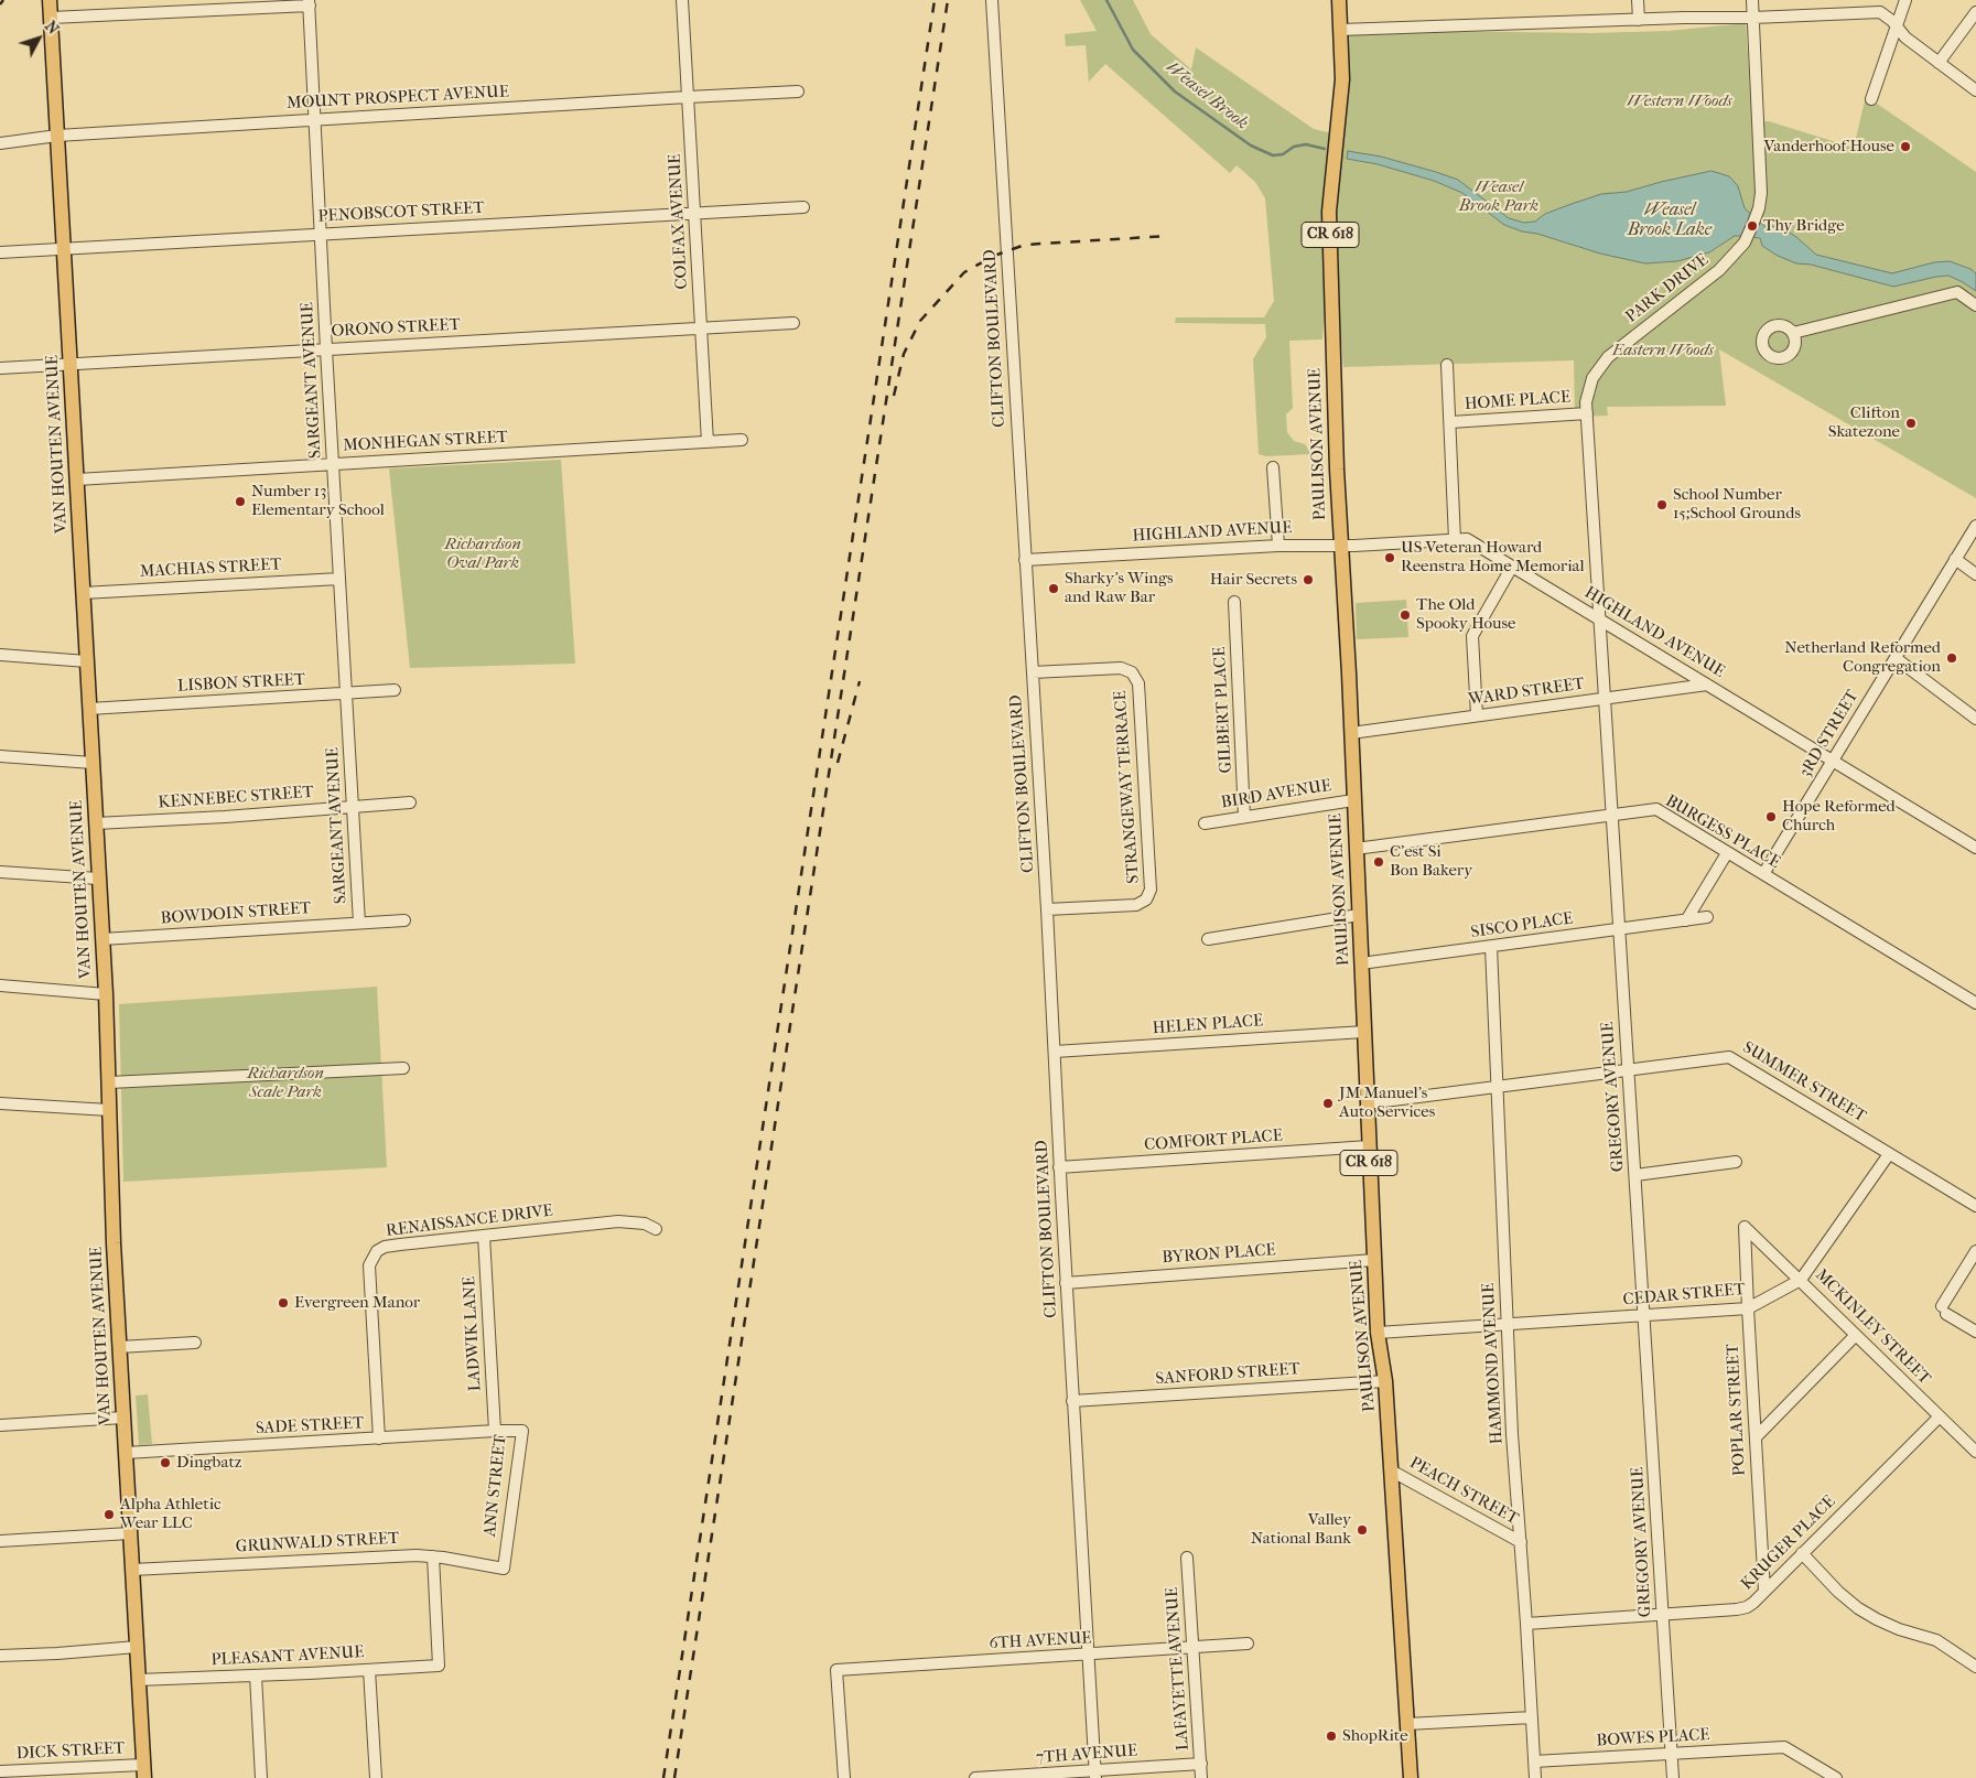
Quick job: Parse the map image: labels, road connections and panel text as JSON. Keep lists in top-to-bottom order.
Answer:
{
  "streets": {
    "main road": ["CR 618", "VAN HOUTEN AVENUE", "PAULISON AVENUE"],
    "street": [
      "MOUNT PROSPECT AVENUE",
      "PENOBSCOT STREET",
      "COLFAX AVENUE",
      "PARK DRIVE",
      "ORONO STREET",
      "CLIFTON BOULEVARD",
      "SARGEANT AVENUE",
      "HOME PLACE",
      "MONHEGAN STREET",
      "HIGHLAND AVENUE",
      "MACHIAS STREET",
      "LISBON STREET",
      "WARD STREET",
      "GILBERT PLACE",
      "3RD STREET",
      "STRANGEWAY TERRACE",
      "BIRD AVENUE",
      "KENNEBEC STREET",
      "BURGESS PLACE",
      "BOWDOIN STREET",
      "SISCO PLACE",
      "HELEN PLACE",
      "SUMMER STREET",
      "GREGORY AVENUE",
      "COMFORT PLACE",
      "RENAISSANCE DRIVE",
      "BYRON PLACE",
      "CEDAR STREET",
      "MCKINLEY STREET",
      "LADWIK LANE",
      "HAMMOND AVENUE",
      "SANFORD STREET",
      "POPLAR STREET",
      "SADE STREET",
      "ANN STREET",
      "PEACH STREET",
      "GRUNWALD STREET",
      "KRUGER PLACE",
      "6TH AVENUE",
      "PLEASANT AVENUE",
      "LAFAYETTE AVENUE",
      "BOWES PLACE",
      "DICK STREET",
      "7TH AVENUE"
    ]
  },
  "crossings": [
    ["MOUNT PROSPECT AVENUE", "COLFAX AVENUE"],
    ["MOUNT PROSPECT AVENUE", "SARGEANT AVENUE"],
    ["MOUNT PROSPECT AVENUE", "VAN HOUTEN AVENUE"],
    ["PENOBSCOT STREET", "COLFAX AVENUE"],
    ["PENOBSCOT STREET", "SARGEANT AVENUE"],
    ["PENOBSCOT STREET", "VAN HOUTEN AVENUE"],
    ["COLFAX AVENUE", "ORONO STREET"],
    ["COLFAX AVENUE", "MONHEGAN STREET"],
    ["PARK DRIVE", "HOME PLACE"],
    ["PARK DRIVE", "GREGORY AVENUE"],
    ["ORONO STREET", "SARGEANT AVENUE"],
    ["ORONO STREET", "VAN HOUTEN AVENUE"],
    ["CLIFTON BOULEVARD", "HIGHLAND AVENUE"],
    ["CLIFTON BOULEVARD", "STRANGEWAY TERRACE"],
    ["CLIFTON BOULEVARD", "HELEN PLACE"],
    ["CLIFTON BOULEVARD", "COMFORT PLACE"],
    ["CLIFTON BOULEVARD", "BYRON PLACE"],
    ["CLIFTON BOULEVARD", "SANFORD STREET"],
    ["CLIFTON BOULEVARD", "6TH AVENUE"],
    ["CLIFTON BOULEVARD", "7TH AVENUE"],
    ["SARGEANT AVENUE", "MONHEGAN STREET"],
    ["SARGEANT AVENUE", "MACHIAS STREET"],
    ["SARGEANT AVENUE", "LISBON STREET"],
    ["SARGEANT AVENUE", "KENNEBEC STREET"],
    ["SARGEANT AVENUE", "BOWDOIN STREET"],
    ["HOME PLACE", "GREGORY AVENUE"],
    ["MONHEGAN STREET", "VAN HOUTEN AVENUE"],
    ["VAN HOUTEN AVENUE", "MACHIAS STREET"],
    ["VAN HOUTEN AVENUE", "LISBON STREET"],
    ["VAN HOUTEN AVENUE", "KENNEBEC STREET"],
    ["VAN HOUTEN AVENUE", "BOWDOIN STREET"],
    ["VAN HOUTEN AVENUE", "SADE STREET"],
    ["VAN HOUTEN AVENUE", "GRUNWALD STREET"],
    ["VAN HOUTEN AVENUE", "PLEASANT AVENUE"],
    ["VAN HOUTEN AVENUE", "DICK STREET"],
    ["PAULISON AVENUE", "HIGHLAND AVENUE"],
    ["PAULISON AVENUE", "WARD STREET"],
    ["PAULISON AVENUE", "BIRD AVENUE"],
    ["PAULISON AVENUE", "BURGESS PLACE"],
    ["PAULISON AVENUE", "SISCO PLACE"],
    ["PAULISON AVENUE", "HELEN PLACE"],
    ["PAULISON AVENUE", "SUMMER STREET"],
    ["PAULISON AVENUE", "COMFORT PLACE"],
    ["PAULISON AVENUE", "BYRON PLACE"],
    ["PAULISON AVENUE", "CEDAR STREET"],
    ["PAULISON AVENUE", "SANFORD STREET"],
    ["PAULISON AVENUE", "PEACH STREET"],
    ["HIGHLAND AVENUE", "WARD STREET"],
    ["HIGHLAND AVENUE", "3RD STREET"],
    ["HIGHLAND AVENUE", "GREGORY AVENUE"],
    ["WARD STREET", "GREGORY AVENUE"],
    ["GILBERT PLACE", "BIRD AVENUE"],
    ["3RD STREET", "BURGESS PLACE"],
    ["BURGESS PLACE", "GREGORY AVENUE"],
    ["SISCO PLACE", "GREGORY AVENUE"],
    ["SISCO PLACE", "HAMMOND AVENUE"],
    ["SUMMER STREET", "GREGORY AVENUE"],
    ["SUMMER STREET", "CEDAR STREET"],
    ["SUMMER STREET", "HAMMOND AVENUE"],
    ["GREGORY AVENUE", "CEDAR STREET"],
    ["GREGORY AVENUE", "KRUGER PLACE"],
    ["GREGORY AVENUE", "BOWES PLACE"],
    ["RENAISSANCE DRIVE", "LADWIK LANE"],
    ["RENAISSANCE DRIVE", "SADE STREET"],
    ["CEDAR STREET", "MCKINLEY STREET"],
    ["CEDAR STREET", "HAMMOND AVENUE"],
    ["CEDAR STREET", "POPLAR STREET"],
    ["MCKINLEY STREET", "POPLAR STREET"],
    ["MCKINLEY STREET", "KRUGER PLACE"],
    ["LADWIK LANE", "SADE STREET"],
    ["LADWIK LANE", "ANN STREET"],
    ["HAMMOND AVENUE", "PEACH STREET"],
    ["HAMMOND AVENUE", "KRUGER PLACE"],
    ["HAMMOND AVENUE", "BOWES PLACE"],
    ["POPLAR STREET", "KRUGER PLACE"],
    ["SADE STREET", "ANN STREET"],
    ["ANN STREET", "GRUNWALD STREET"],
    ["GRUNWALD STREET", "PLEASANT AVENUE"],
    ["6TH AVENUE", "LAFAYETTE AVENUE"],
    ["LAFAYETTE AVENUE", "7TH AVENUE"]
  ],
  "water": ["Weasel Brook", "Weasel Brook Lake"],
  "parks": [
    "Western Woods",
    "Weasel Brook Park",
    "Eastern Woods",
    "Richardson Oval Park",
    "Richardson Scale Park"
  ],
  "places": [
    "Vanderhoof House",
    "Thy Bridge",
    "Clifton Skatezone",
    "Number 13 Elementary School",
    "School Number 15;School Grounds",
    "US Veteran Howard Reenstra Home Memorial",
    "Hair Secrets",
    "Sharky's Wings and Raw Bar",
    "The Old Spooky House",
    "Netherland Reformed Congregation",
    "Hope Reformed Church",
    "C'est Si Bon Bakery",
    "JM Manuel's Auto Services",
    "Evergreen Manor",
    "Dingbatz",
    "Alpha Athletic Wear LLC",
    "Valley National Bank",
    "ShopRite"
  ],
  "north": "top right"
}
